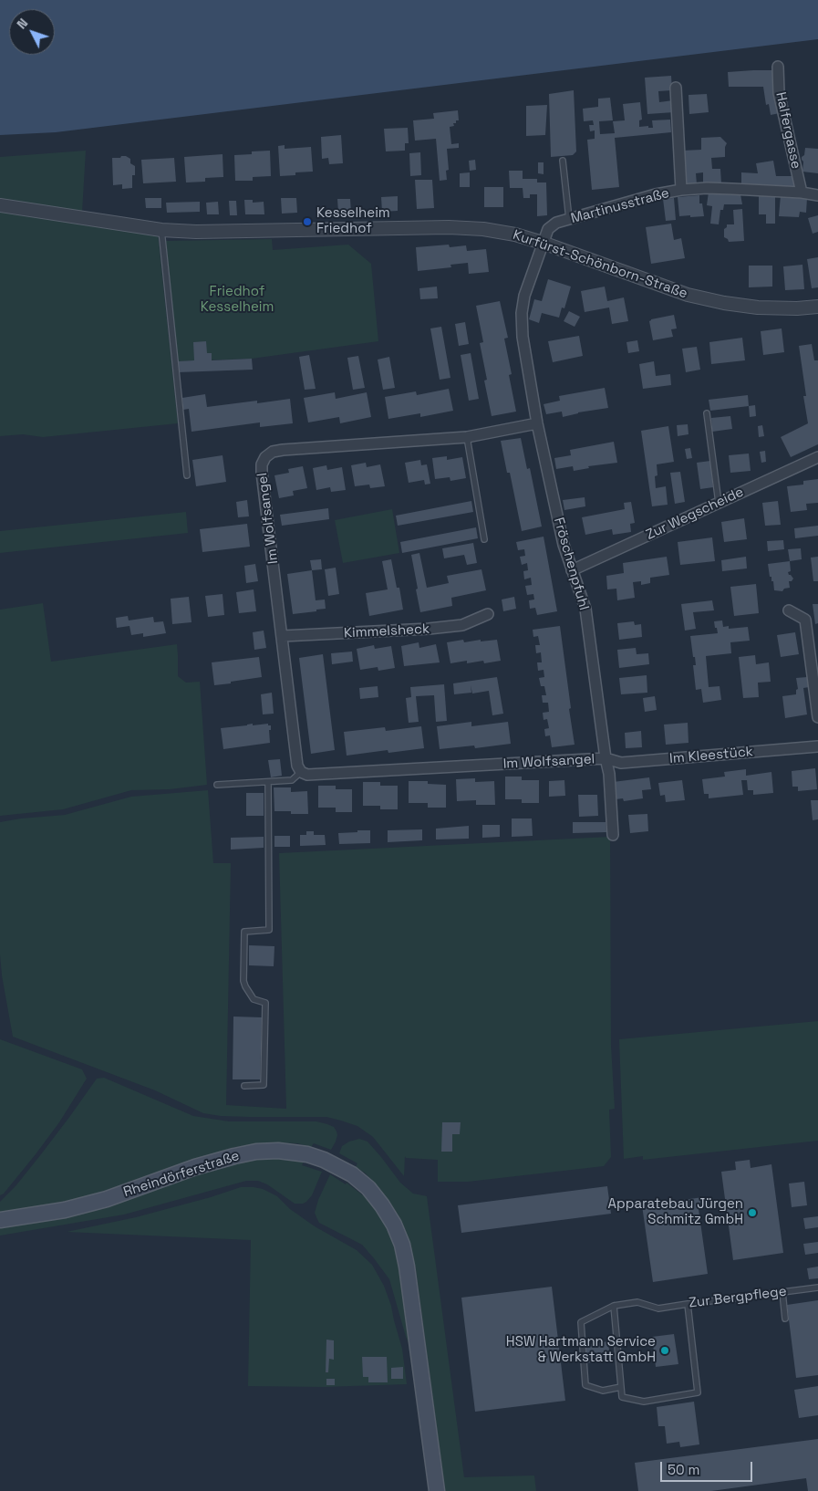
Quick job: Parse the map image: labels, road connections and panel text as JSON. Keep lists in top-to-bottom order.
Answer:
{
  "streets": {
    "main road": ["Rheindörferstraße"],
    "street": [
      "Halfergasse",
      "Martinusstraße",
      "Kurfürst-Schönborn-Straße",
      "Zur Wegscheide",
      "Im Wolfsangel",
      "Fröschenpfuhl",
      "Kimmelsheck",
      "Im Kleestück"
    ],
    "lane": ["Zur Bergpflege"]
  },
  "crossings": [
    ["Halfergasse", "Martinusstraße"],
    ["Martinusstraße", "Kurfürst-Schönborn-Straße"],
    ["Martinusstraße", "Fröschenpfuhl"],
    ["Kurfürst-Schönborn-Straße", "Fröschenpfuhl"],
    ["Zur Wegscheide", "Fröschenpfuhl"],
    ["Im Wolfsangel", "Fröschenpfuhl"],
    ["Im Wolfsangel", "Kimmelsheck"],
    ["Im Wolfsangel", "Im Kleestück"],
    ["Fröschenpfuhl", "Im Kleestück"]
  ],
  "parks": ["Friedhof Kesselheim"],
  "places": ["Kesselheim Friedhof", "Apparatebau Jürgen Schmitz GmbH", "HSW Hartmann Service & Werkstatt GmbH"],
  "scale_bar": "50 m",
  "north": "top left"
}
